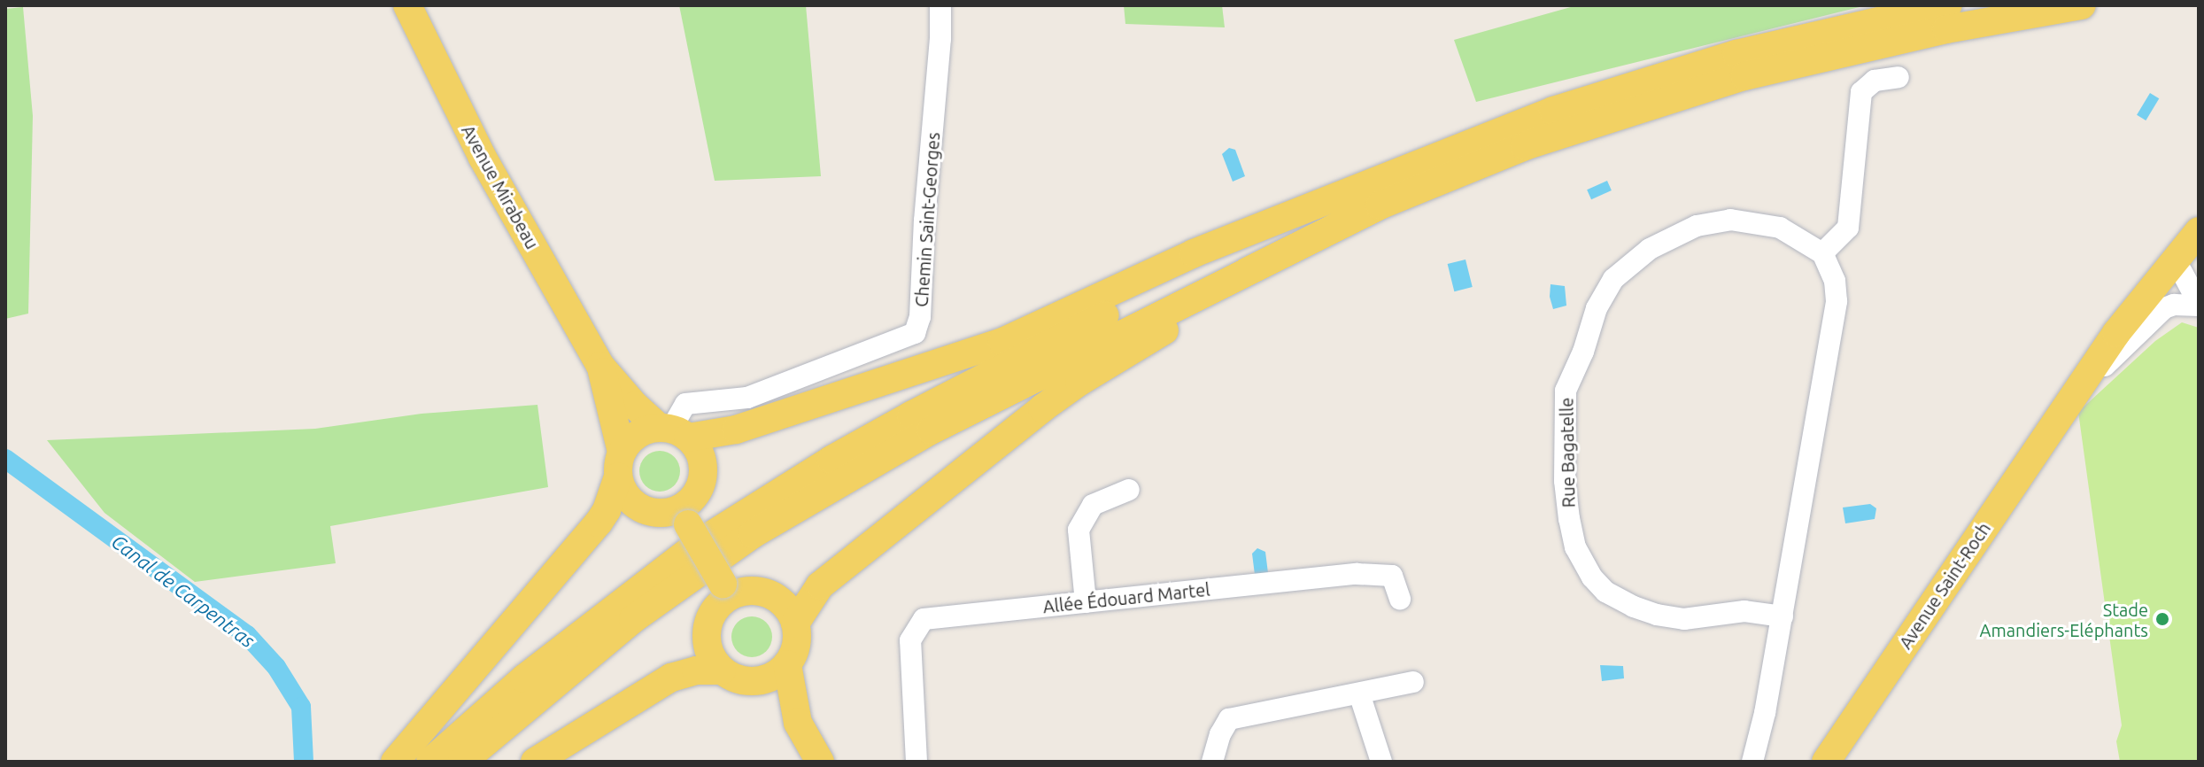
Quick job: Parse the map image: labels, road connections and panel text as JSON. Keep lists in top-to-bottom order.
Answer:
{
  "streets": {
    "main road": ["Avenue Mirabeau", "Avenue Saint-Roch"],
    "street": ["Chemin Saint-Georges", "Rue Bagatelle", "Allée Édouard Martel"]
  },
  "water": ["Canal de Carpentras"],
  "places": ["Stade Amandiers-Eléphants"]
}
